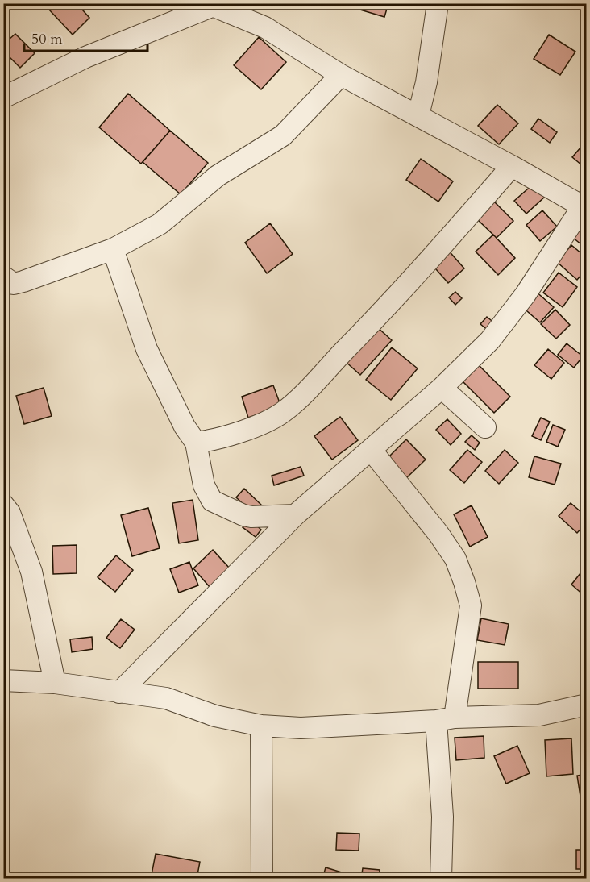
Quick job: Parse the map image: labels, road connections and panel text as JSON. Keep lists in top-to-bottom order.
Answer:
{
  "scale_bar": "50 m"
}
